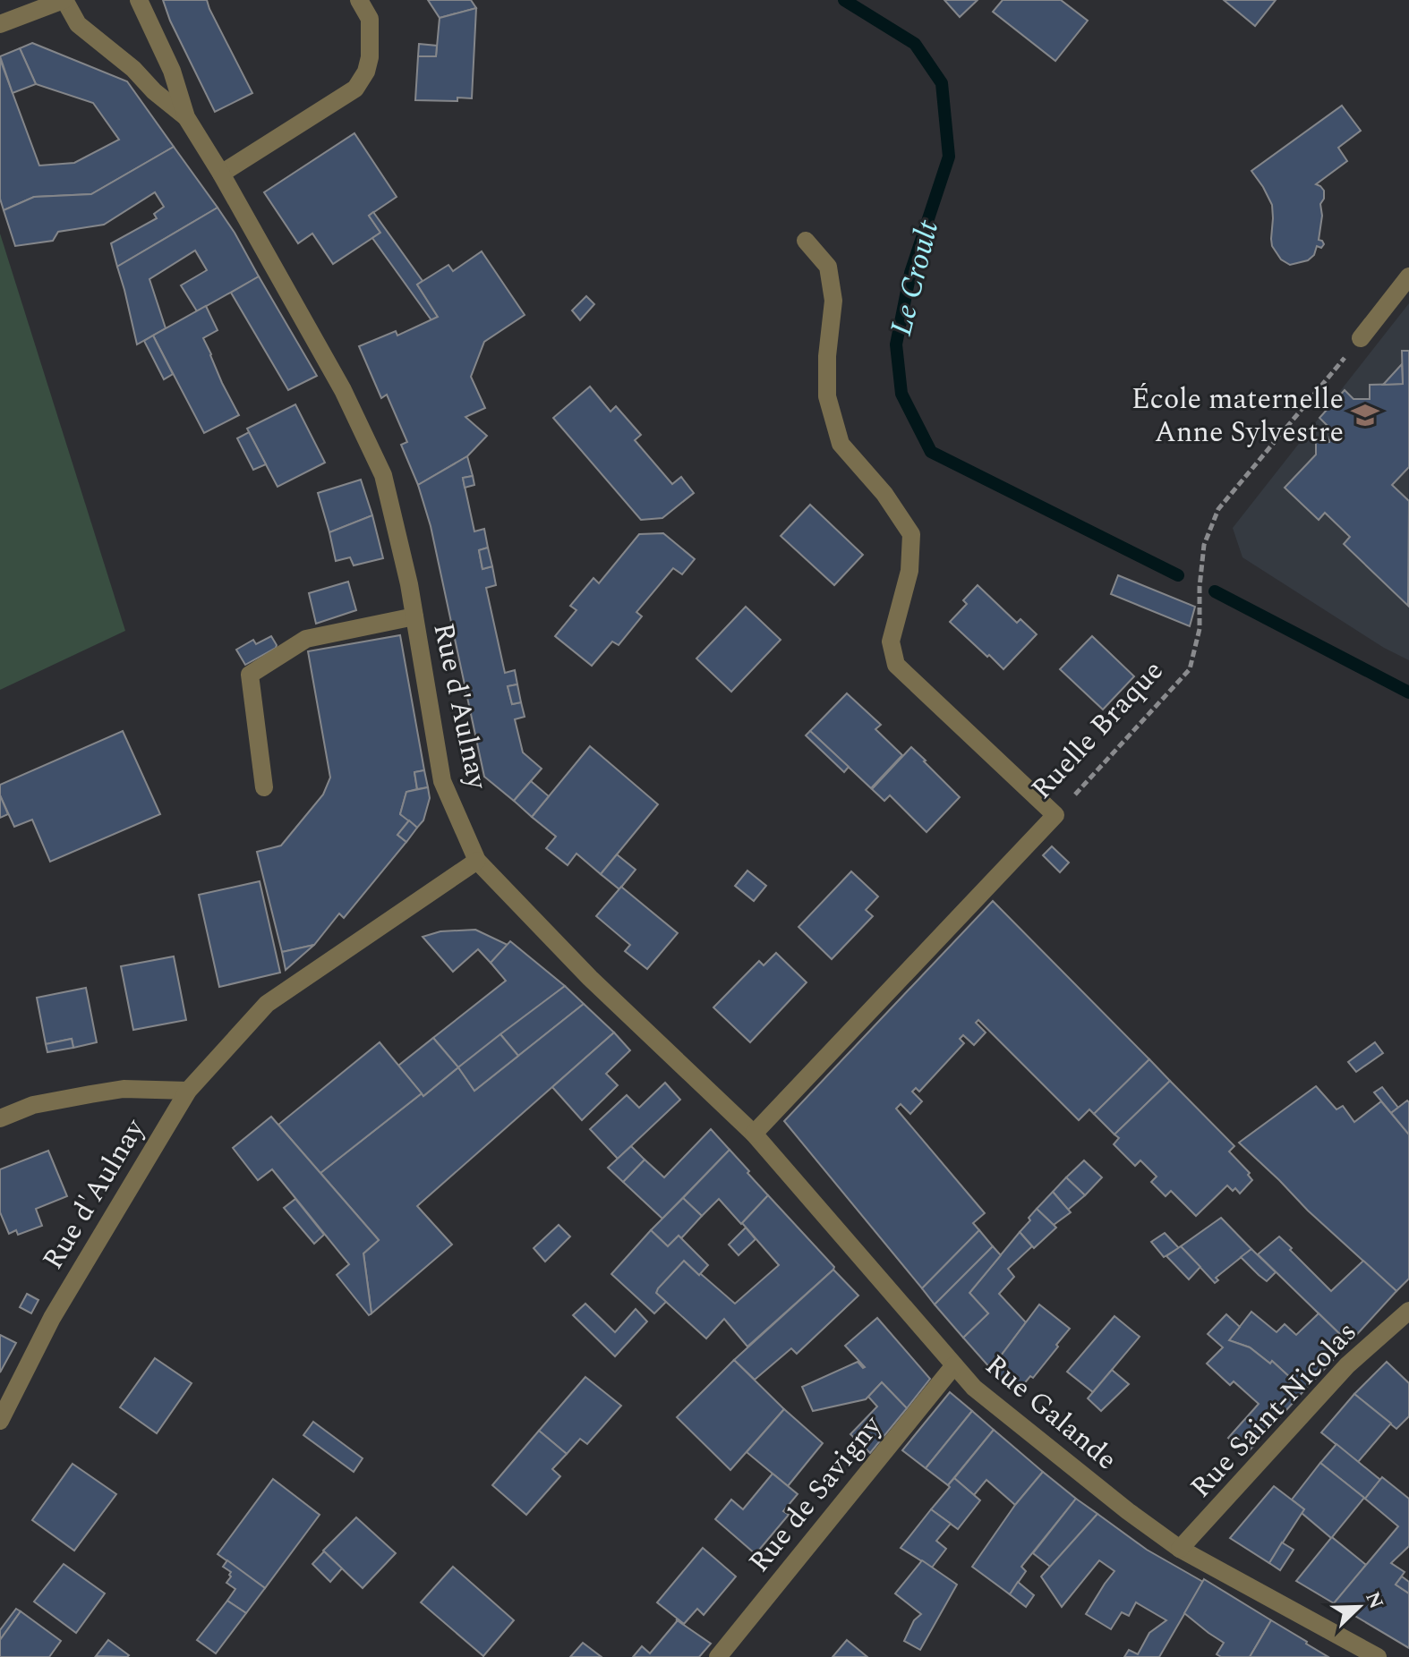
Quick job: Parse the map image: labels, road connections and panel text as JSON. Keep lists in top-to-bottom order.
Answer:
{
  "streets": {
    "street": [
      "Rue d'Aulnay",
      "Ruelle Braque",
      "Rue Saint-Nicolas",
      "Rue Galande",
      "Rue de Savigny"
    ]
  },
  "crossings": [
    ["Rue d'Aulnay", "Rue Galande"],
    ["Ruelle Braque", "Rue Galande"],
    ["Rue Saint-Nicolas", "Rue Galande"],
    ["Rue Galande", "Rue de Savigny"]
  ],
  "water": ["Le Croult"],
  "places": {
    "school or university": ["École maternelle Anne Sylvestre"]
  },
  "north": "top right"
}
